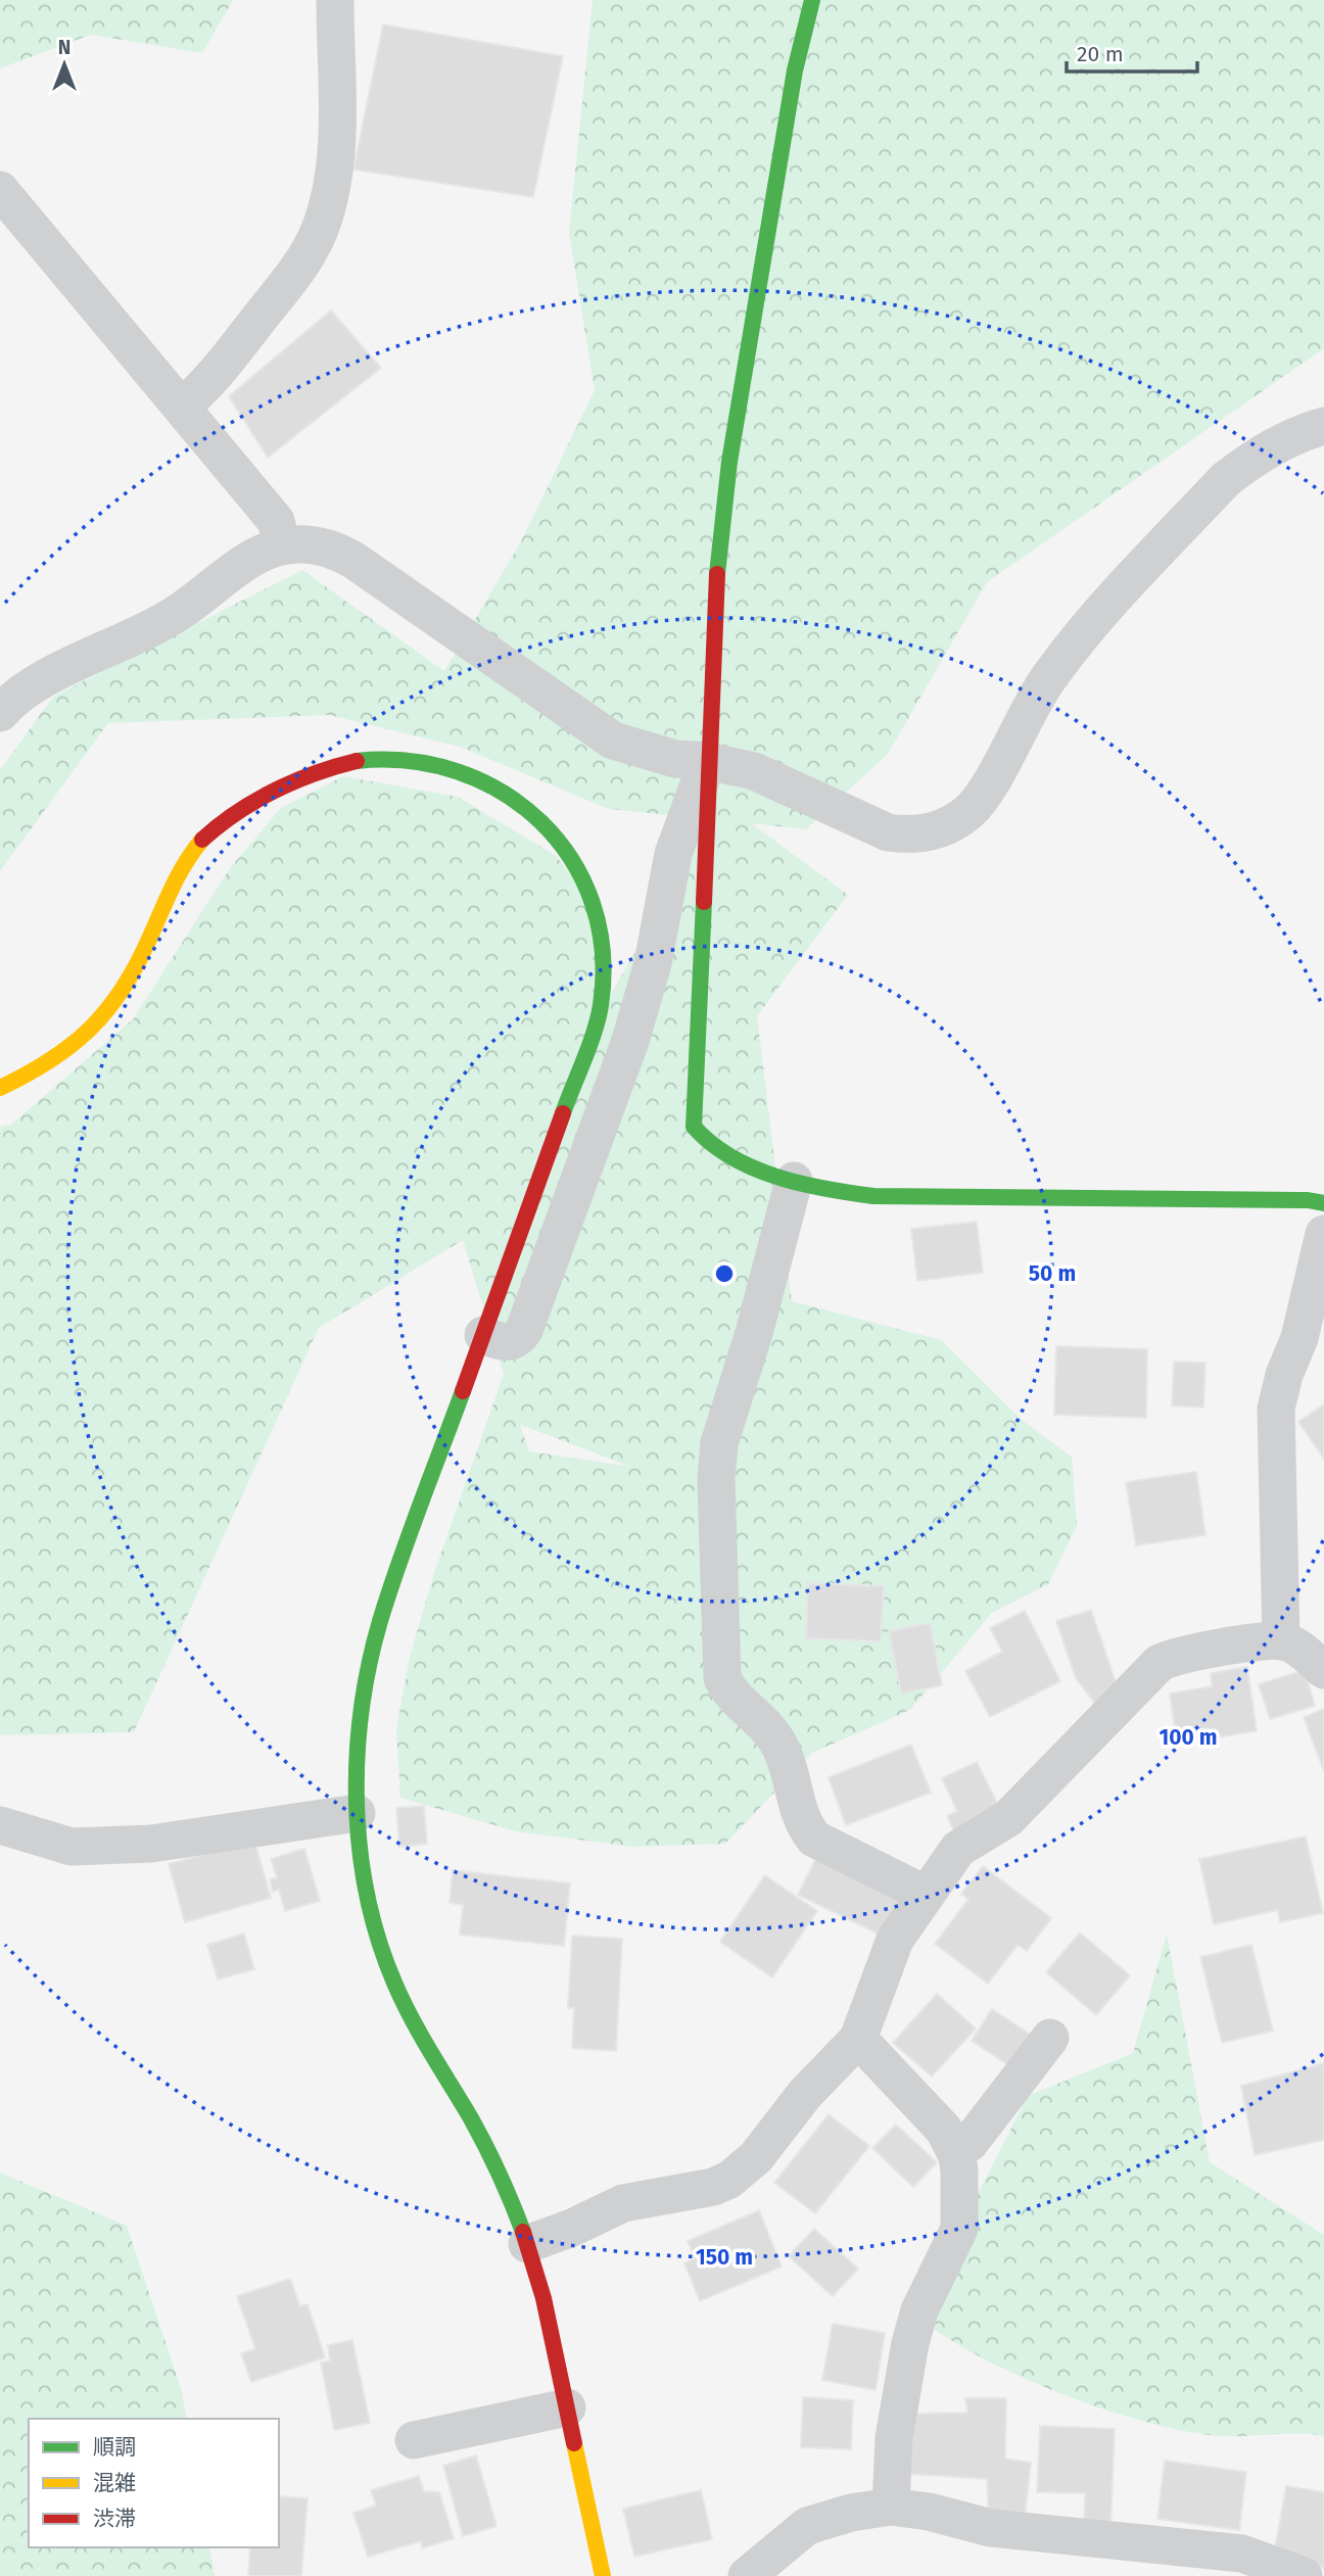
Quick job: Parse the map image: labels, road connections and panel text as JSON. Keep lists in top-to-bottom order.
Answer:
{
  "legend": ["順調", "混雑", "渋滞"],
  "scale_bar": "20 m",
  "north": "top",
  "rings": ["50 m", "100 m", "150 m"]
}
